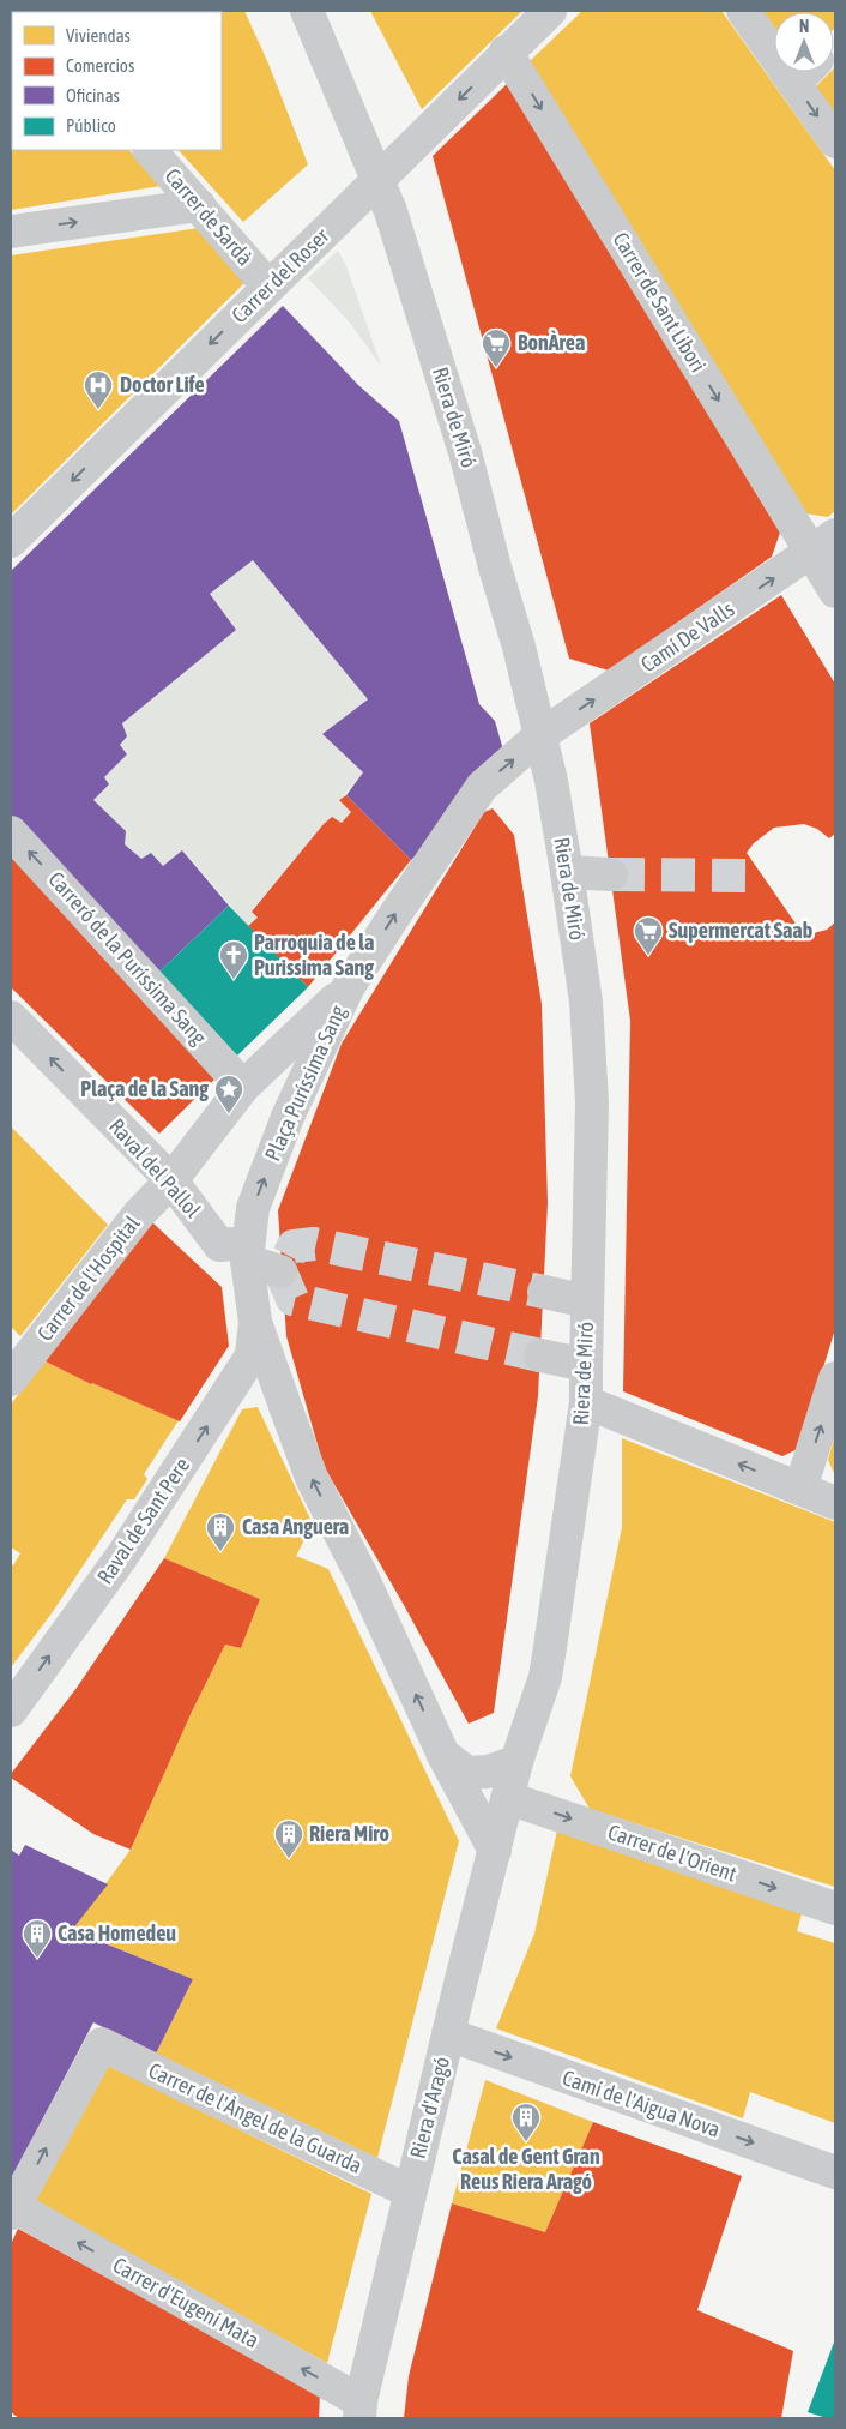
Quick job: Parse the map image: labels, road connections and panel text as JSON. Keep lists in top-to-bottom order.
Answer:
{
  "streets": {
    "street": [
      "Carrer de Sardà",
      "Carrer del Roser",
      "Carrer de Sant Libori",
      "Riera de Miró",
      "Camí De Valls",
      "Carreró de la Puríssima Sang",
      "Plaça Puríssima Sang",
      "Raval del Pallol",
      "Carrer de l'Hospital",
      "Raval de Sant Pere",
      "Carrer de l'Orient",
      "Camí de l'Aigua Nova",
      "Riera d'Aragó",
      "Carrer de l'Àngel de la Guarda",
      "Carrer d'Eugeni Mata"
    ]
  },
  "crossings": [
    ["Carrer de Sardà", "Carrer del Roser"],
    ["Carrer del Roser", "Carrer de Sant Libori"],
    ["Carrer del Roser", "Riera de Miró"],
    ["Carrer de Sant Libori", "Camí De Valls"],
    ["Riera de Miró", "Camí De Valls"],
    ["Riera de Miró", "Plaça Puríssima Sang"],
    ["Riera de Miró", "Carrer de l'Orient"],
    ["Riera de Miró", "Riera d'Aragó"],
    ["Camí De Valls", "Plaça Puríssima Sang"],
    ["Carreró de la Puríssima Sang", "Carrer de l'Hospital"],
    ["Plaça Puríssima Sang", "Raval del Pallol"],
    ["Plaça Puríssima Sang", "Carrer de l'Hospital"],
    ["Raval del Pallol", "Carrer de l'Hospital"],
    ["Carrer de l'Orient", "Riera d'Aragó"],
    ["Camí de l'Aigua Nova", "Riera d'Aragó"],
    ["Riera d'Aragó", "Carrer de l'Àngel de la Guarda"],
    ["Riera d'Aragó", "Carrer d'Eugeni Mata"],
    ["Carrer de l'Àngel de la Guarda", "Carrer d'Eugeni Mata"]
  ],
  "one_way": [
    "Carrer del Roser",
    "Carrer de Sant Libori",
    "Camí De Valls",
    "Carreró de la Puríssima Sang",
    "Plaça Puríssima Sang",
    "Raval del Pallol",
    "Raval de Sant Pere",
    "Carrer de l'Orient",
    "Camí de l'Aigua Nova",
    "Carrer d'Eugeni Mata"
  ],
  "places": {
    "supermarket": ["BonÀrea", "Supermercat Saab"],
    "hospital": ["Doctor Life"],
    "church": ["Parroquia de la Purissima Sang"],
    "place": ["Plaça de la Sang"],
    "building": [
      "Casa Anguera",
      "Riera Miro",
      "Casa Homedeu",
      "Casal de Gent Gran Reus Riera Aragó"
    ]
  },
  "legend": [
    "Viviendas",
    "Comercios",
    "Oficinas",
    "Público"
  ],
  "north": "top"
}
